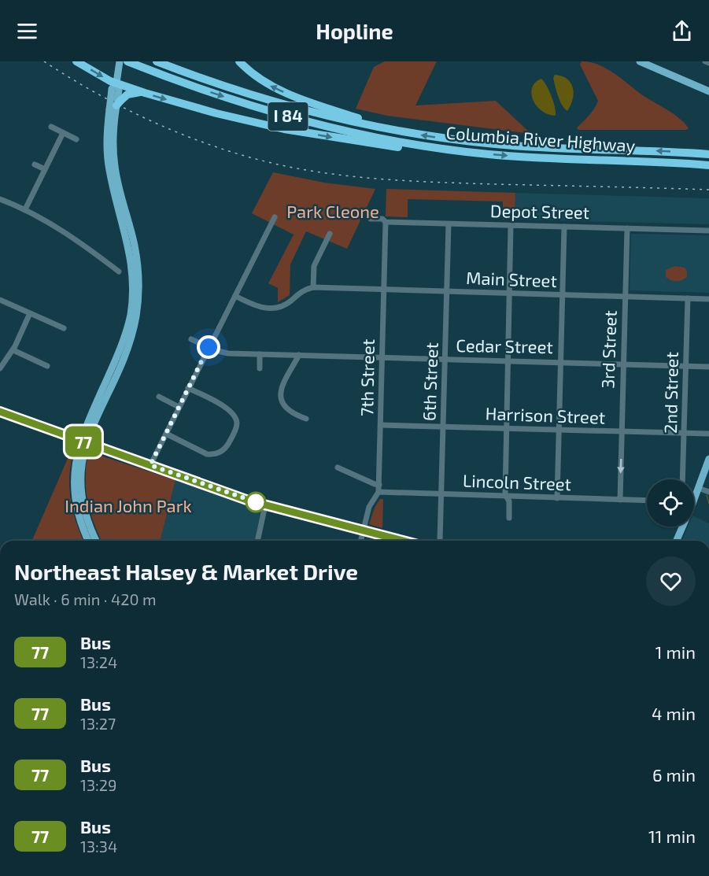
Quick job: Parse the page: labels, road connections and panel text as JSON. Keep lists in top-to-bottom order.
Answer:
{
  "streets": {
    "highway": ["I 84", "Columbia River Highway"],
    "street": [
      "Depot Street",
      "Main Street",
      "Cedar Street",
      "3rd Street",
      "7th Street",
      "6th Street",
      "2nd Street",
      "Harrison Street",
      "Lincoln Street"
    ]
  },
  "crossings": [
    ["Depot Street", "3rd Street"],
    ["Depot Street", "7th Street"],
    ["Depot Street", "6th Street"],
    ["Main Street", "3rd Street"],
    ["Main Street", "7th Street"],
    ["Main Street", "6th Street"],
    ["Main Street", "2nd Street"],
    ["Cedar Street", "3rd Street"],
    ["Cedar Street", "7th Street"],
    ["Cedar Street", "6th Street"],
    ["Cedar Street", "2nd Street"],
    ["3rd Street", "Harrison Street"],
    ["3rd Street", "Lincoln Street"],
    ["7th Street", "Harrison Street"],
    ["7th Street", "Lincoln Street"],
    ["6th Street", "Harrison Street"],
    ["6th Street", "Lincoln Street"],
    ["2nd Street", "Harrison Street"]
  ],
  "parks": ["Park Cleone", "Indian John Park"],
  "lines": ["bus line 77"],
  "page": {
    "header": "Hopline",
    "on_map": "77",
    "heading": ["Northeast Halsey & Market Drive", "Walk · 6 min · 420 m"],
    "list": [
      {
        "mark": "77",
        "name": "Bus",
        "note": "13:24",
        "value": "1 min"
      },
      {
        "mark": "77",
        "name": "Bus",
        "note": "13:27",
        "value": "4 min"
      },
      {
        "mark": "77",
        "name": "Bus",
        "note": "13:29",
        "value": "6 min"
      },
      {
        "mark": "77",
        "name": "Bus",
        "note": "13:34",
        "value": "11 min"
      }
    ]
  }
}
